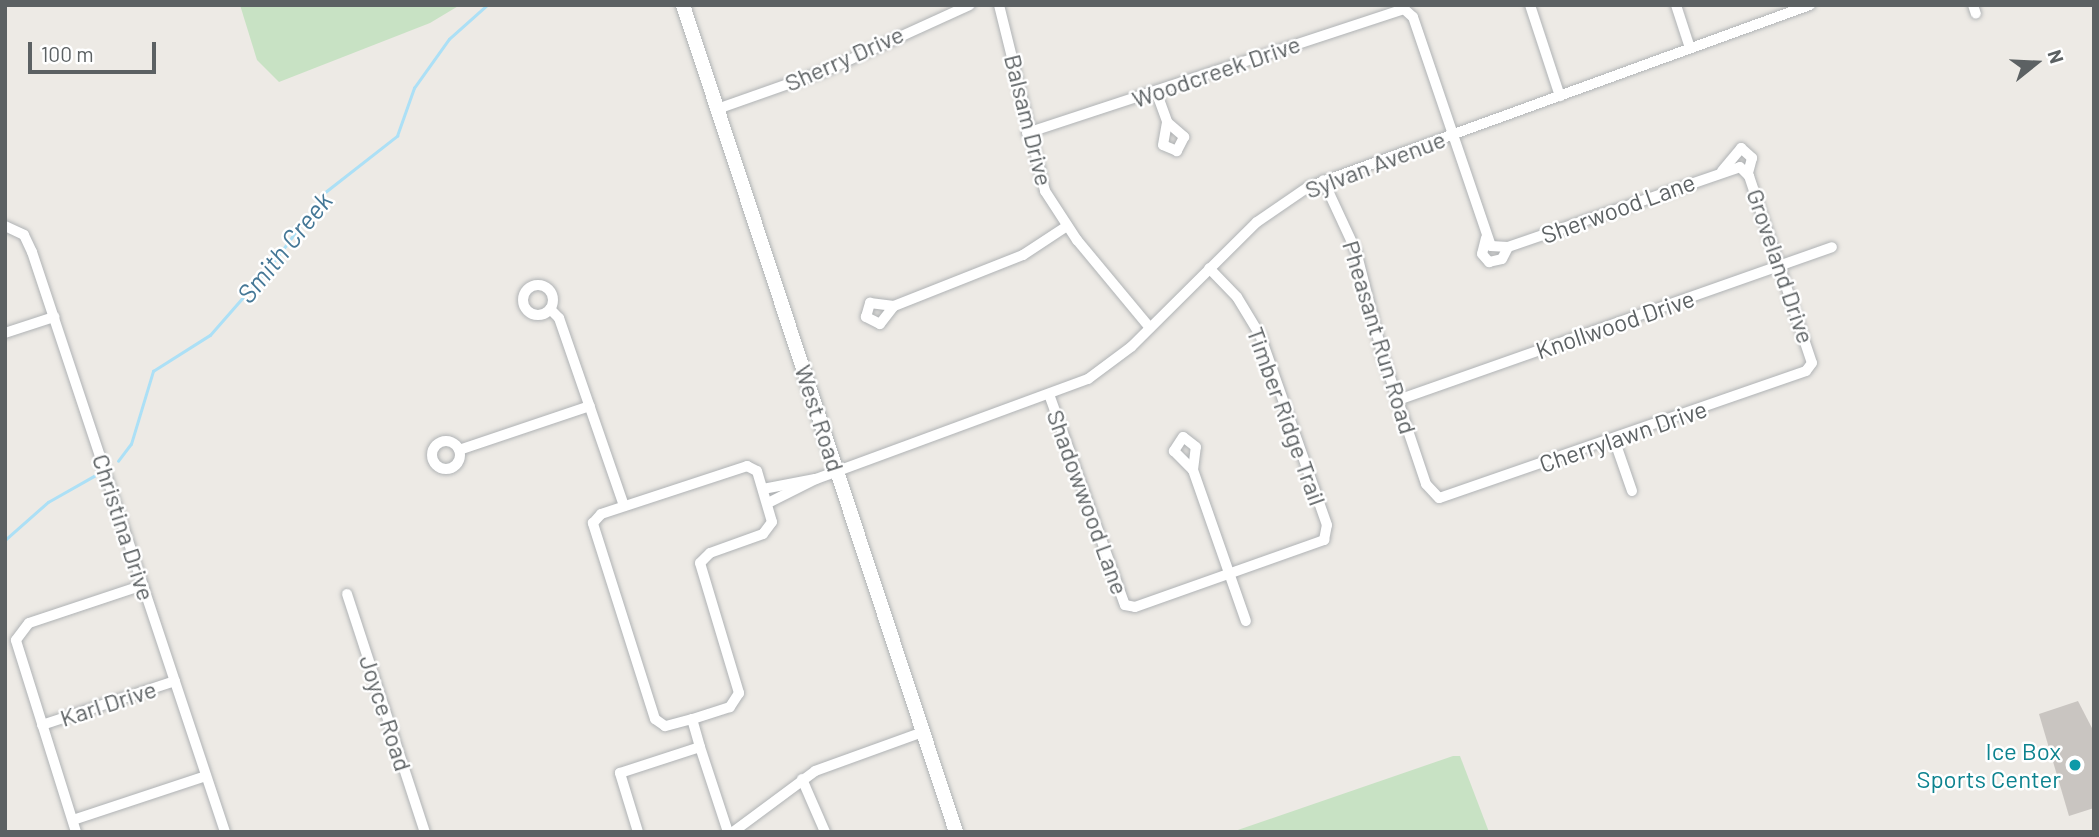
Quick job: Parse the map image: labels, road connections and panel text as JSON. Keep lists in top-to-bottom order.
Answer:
{
  "streets": {
    "street": [
      "Sherry Drive",
      "Woodcreek Drive",
      "Balsam Drive",
      "Sylvan Avenue",
      "Sherwood Lane",
      "Groveland Drive",
      "Knollwood Drive",
      "Pheasant Run Road",
      "Timber Ridge Trail",
      "West Road",
      "Cherrylawn Drive",
      "Shadowwood Lane",
      "Christina Drive",
      "Karl Drive",
      "Joyce Road"
    ]
  },
  "crossings": [
    ["Sherry Drive", "West Road"],
    ["Woodcreek Drive", "Balsam Drive"],
    ["Woodcreek Drive", "Sylvan Avenue"],
    ["Balsam Drive", "Sylvan Avenue"],
    ["Sylvan Avenue", "Pheasant Run Road"],
    ["Sylvan Avenue", "Timber Ridge Trail"],
    ["Sylvan Avenue", "West Road"],
    ["Sylvan Avenue", "Shadowwood Lane"],
    ["Sherwood Lane", "Groveland Drive"],
    ["Groveland Drive", "Knollwood Drive"],
    ["Groveland Drive", "Cherrylawn Drive"],
    ["Knollwood Drive", "Pheasant Run Road"],
    ["Pheasant Run Road", "Cherrylawn Drive"],
    ["Timber Ridge Trail", "Shadowwood Lane"],
    ["Christina Drive", "Karl Drive"]
  ],
  "water": ["Smith Creek"],
  "places": ["Ice Box Sports Center"],
  "scale_bar": "100 m",
  "north": "right"
}
